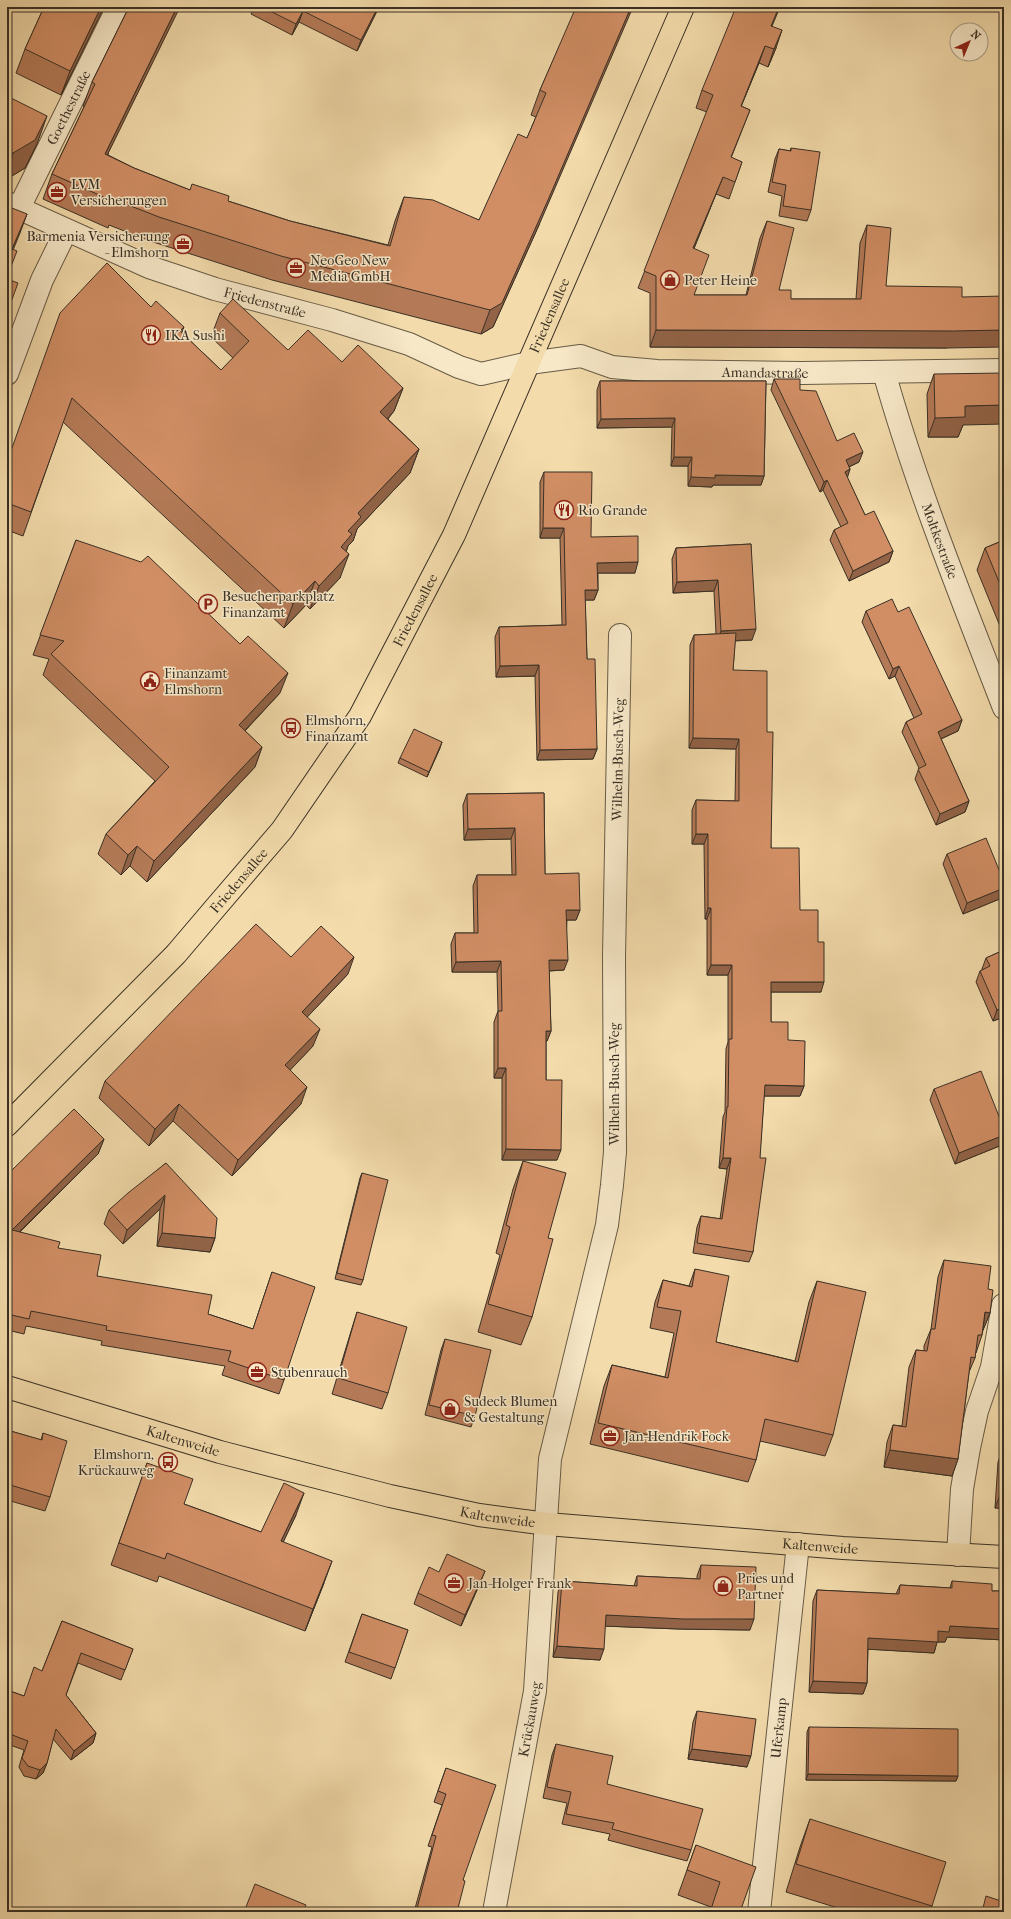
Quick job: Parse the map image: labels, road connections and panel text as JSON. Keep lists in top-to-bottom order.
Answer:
{
  "streets": {
    "main road": ["Friedensallee", "Kaltenweide"],
    "street": [
      "Goethestraße",
      "Friedenstraße",
      "Amandastraße",
      "Moltkestraße",
      "Wilhelm-Busch-Weg",
      "Krückauweg",
      "Uferkamp"
    ]
  },
  "crossings": [
    ["Goethestraße", "Friedenstraße"],
    ["Friedenstraße", "Friedensallee"],
    ["Friedenstraße", "Amandastraße"],
    ["Friedensallee", "Amandastraße"],
    ["Amandastraße", "Moltkestraße"],
    ["Wilhelm-Busch-Weg", "Kaltenweide"],
    ["Wilhelm-Busch-Weg", "Krückauweg"],
    ["Kaltenweide", "Krückauweg"],
    ["Kaltenweide", "Uferkamp"]
  ],
  "places": {
    "office": [
      "LVM Versicherungen",
      "Barmenia Versicherung - Elmshorn",
      "NeoGeo New Media GmbH",
      "Stubenrauch",
      "Jan-Hendrik Fock",
      "Jan-Holger Frank"
    ],
    "shop": ["Peter Heine", "Sudeck Blumen & Gestaltung", "Pries und Partner"],
    "restaurant": ["IKA Sushi", "Rio Grande"],
    "parking": ["Besucherparkplatz Finanzamt"],
    "public building": ["Finanzamt Elmshorn"],
    "bus stop": ["Elmshorn, Finanzamt", "Elmshorn, Krückauweg"]
  },
  "north": "top right"
}
